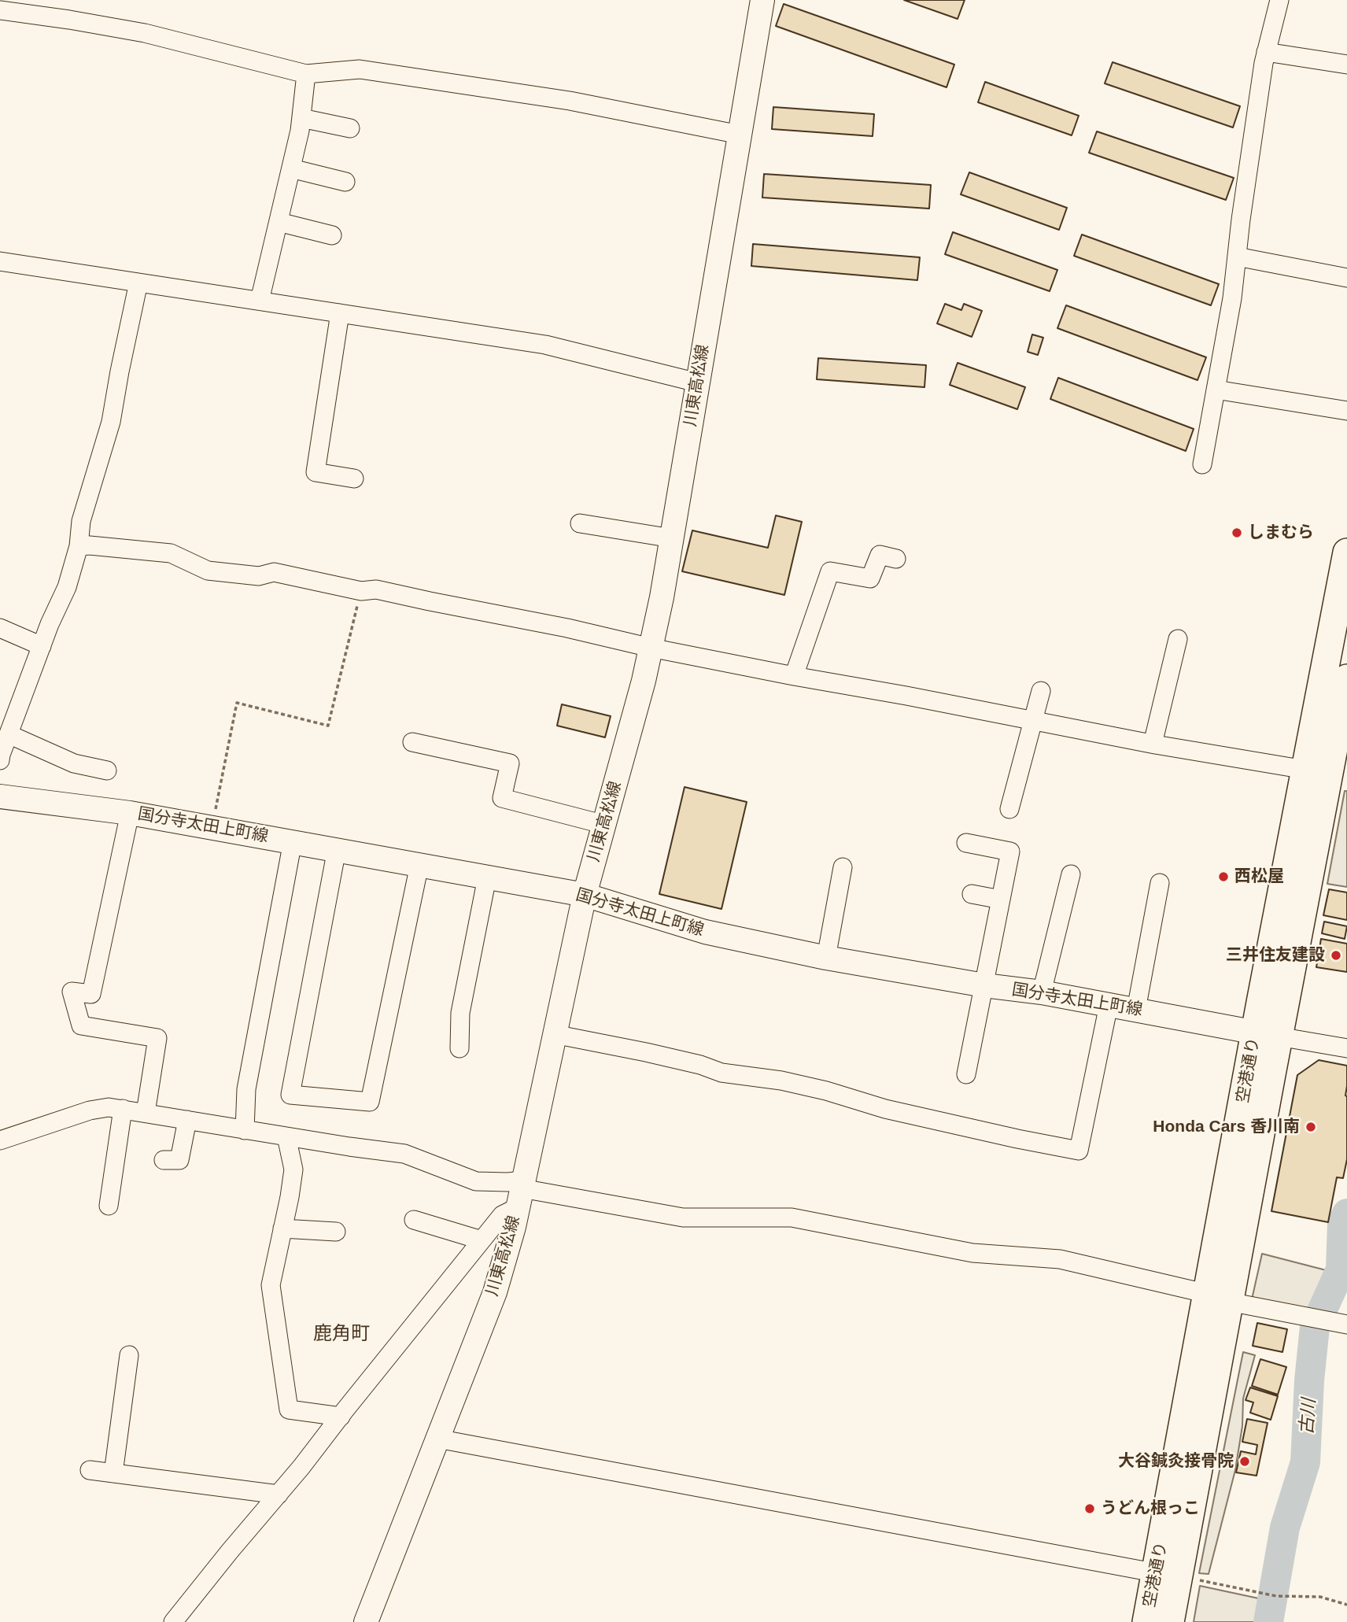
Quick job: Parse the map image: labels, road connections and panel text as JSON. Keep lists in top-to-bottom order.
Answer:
{
  "streets": {
    "highway": ["空港通り"],
    "main road": ["川東高松線", "国分寺太田上町線"]
  },
  "crossings": [
    ["川東高松線", "国分寺太田上町線"],
    ["国分寺太田上町線", "空港通り"]
  ],
  "districts": ["鹿角町"],
  "water": ["古川"],
  "places": [
    "しまむら",
    "西松屋",
    "三井住友建設",
    "Honda Cars 香川南",
    "大谷鍼灸接骨院",
    "うどん根っこ"
  ]
}
